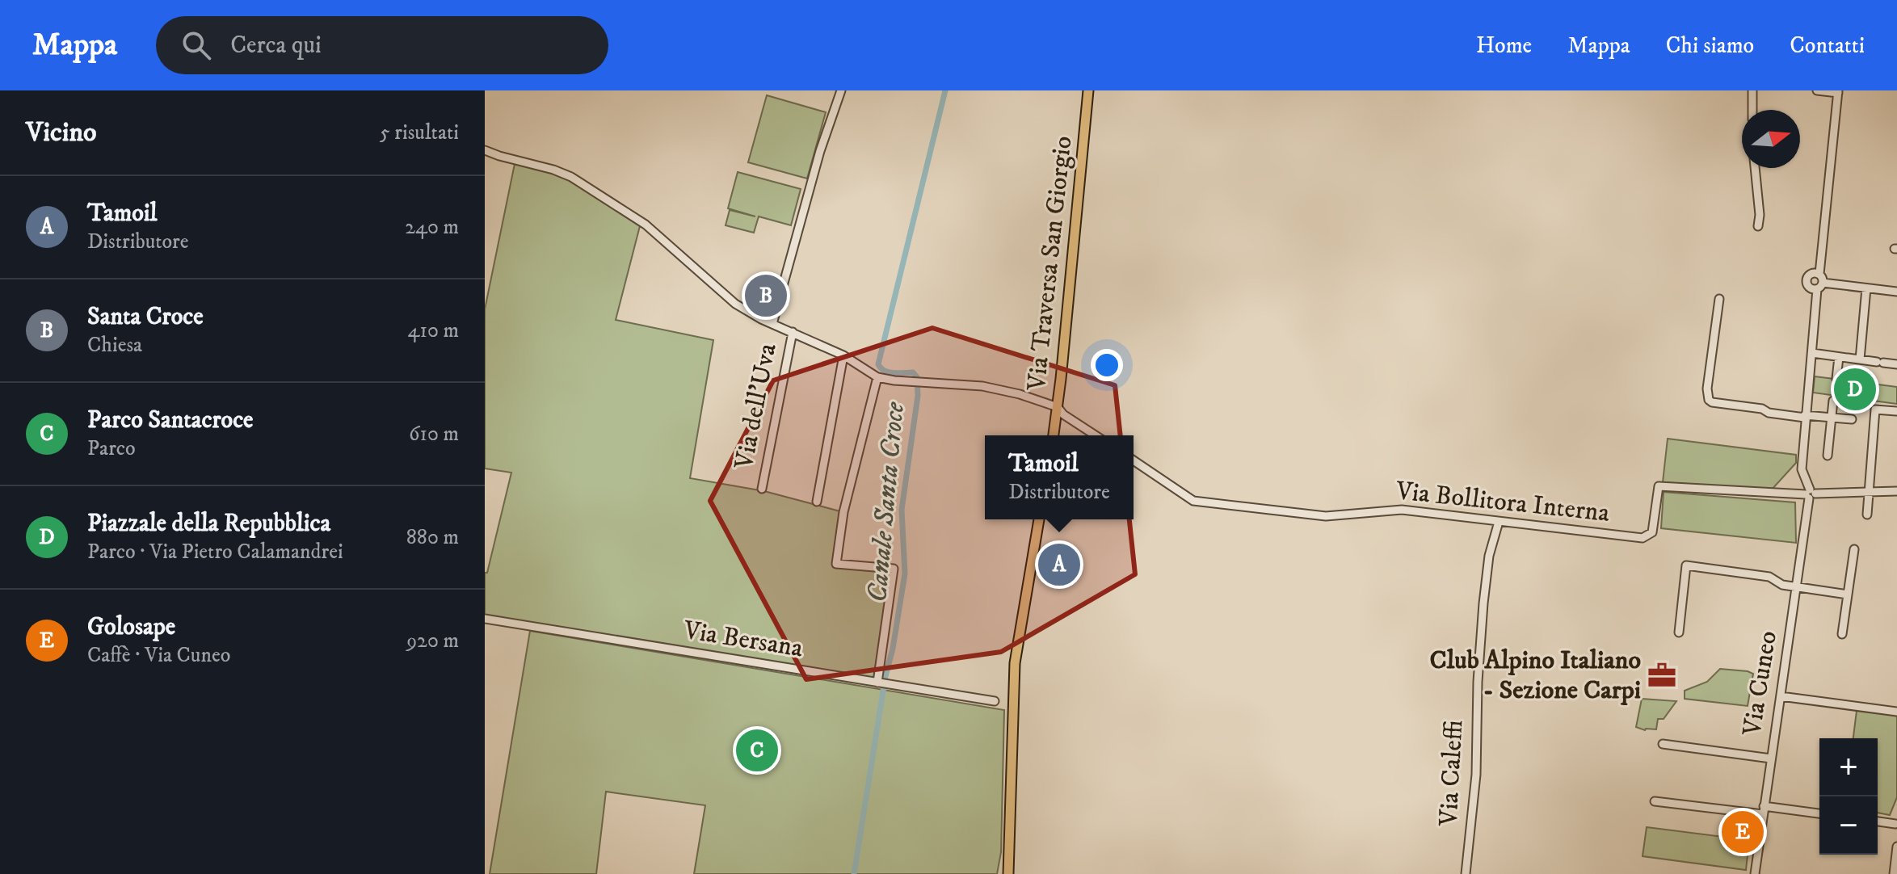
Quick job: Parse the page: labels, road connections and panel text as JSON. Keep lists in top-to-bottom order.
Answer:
{
  "streets": {
    "main road": ["Via Traversa San Giorgio"],
    "street": [
      "Via dell'Uva",
      "Via Bollitora Interna",
      "Via Bersana",
      "Via Cuneo",
      "Via Caleffi"
    ]
  },
  "crossings": [
    ["Via Bollitora Interna", "Via Cuneo"],
    ["Via Bollitora Interna", "Via Caleffi"]
  ],
  "water": ["Canale Santa Croce"],
  "places": {
    "office": ["Club Alpino Italiano - Sezione Carpi"]
  },
  "north": "right",
  "page": {
    "header": "Mappa",
    "search": "Cerca qui",
    "nav": [
      "Home",
      "Mappa",
      "Chi siamo",
      "Contatti"
    ],
    "heading": ["Vicino", "5 risultati"],
    "list": [
      {
        "mark": "A",
        "name": "Tamoil",
        "note": "Distributore",
        "value": "240 m"
      },
      {
        "mark": "B",
        "name": "Santa Croce",
        "note": "Chiesa",
        "value": "410 m"
      },
      {
        "mark": "C",
        "name": "Parco Santacroce",
        "note": "Parco",
        "value": "610 m"
      },
      {
        "mark": "D",
        "name": "Piazzale della Repubblica",
        "note": "Parco · Via Pietro Calamandrei",
        "value": "880 m"
      },
      {
        "mark": "E",
        "name": "Golosape",
        "note": "Caffè · Via Cuneo",
        "value": "920 m"
      }
    ],
    "pins": [
      "B",
      "D",
      "A",
      "C",
      "E"
    ],
    "popup": ["Tamoil", "Distributore"],
    "map_buttons": ["+", "−"]
  }
}
